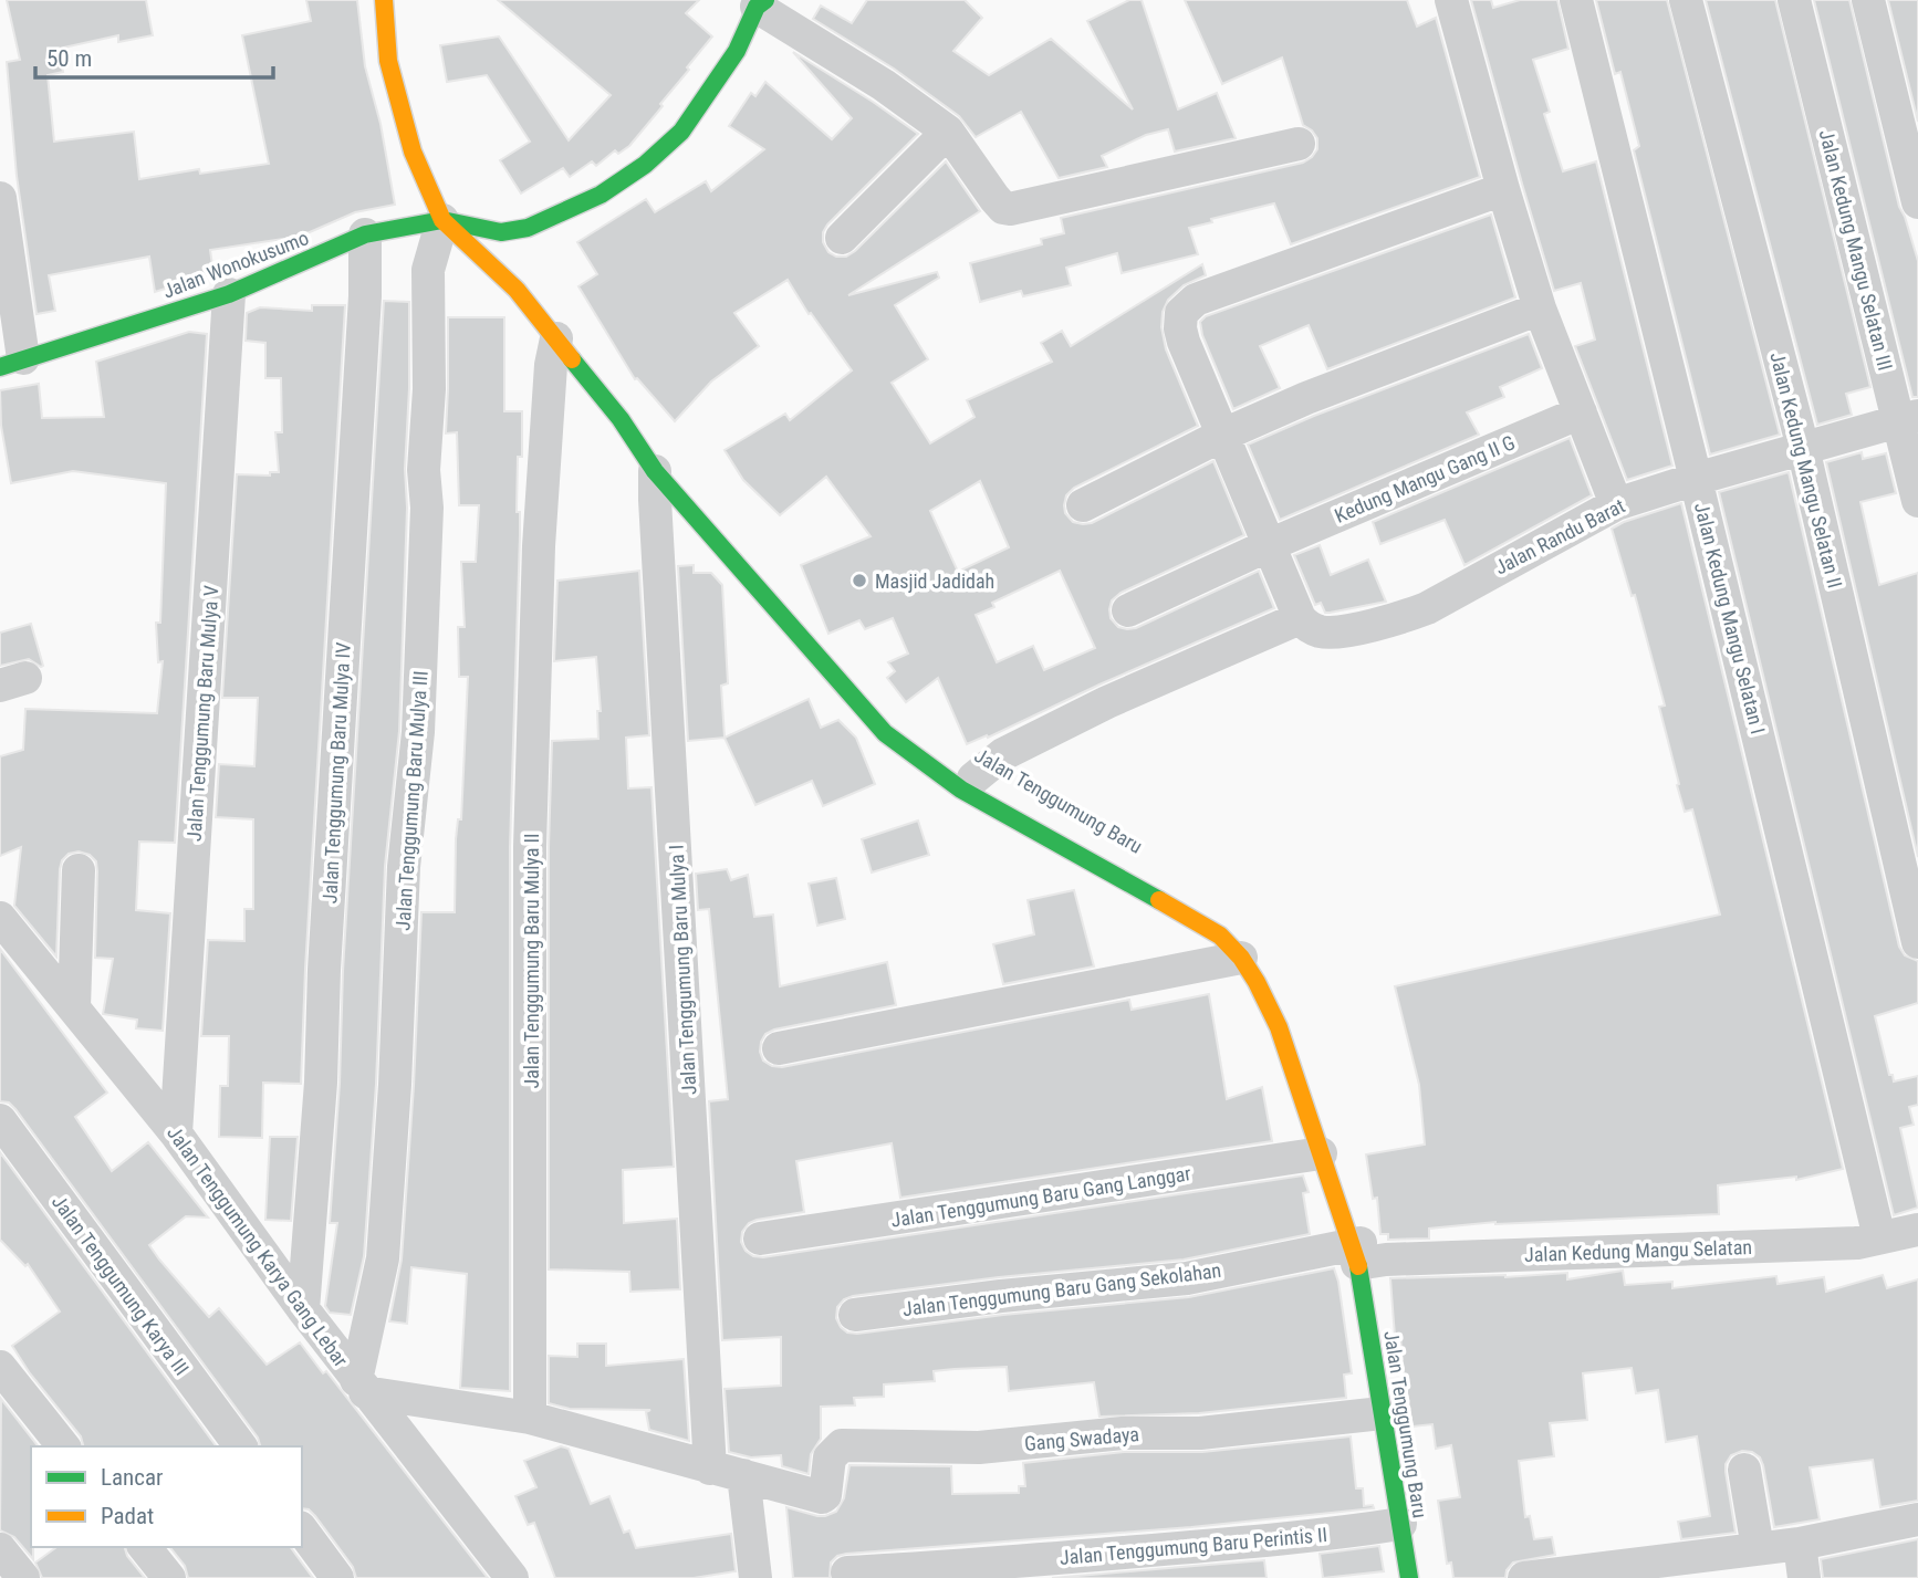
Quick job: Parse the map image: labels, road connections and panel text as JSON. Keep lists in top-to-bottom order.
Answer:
{
  "streets": {
    "street": [
      "Jalan Kedung Mangu Selatan III",
      "Jalan Wonokusumo",
      "Jalan Kedung Mangu Selatan II",
      "Kedung Mangu Gang II G",
      "Jalan Randu Barat",
      "Jalan Kedung Mangu Selatan I",
      "Jalan Tenggumung Baru Mulya V",
      "Jalan Tenggumung Baru Mulya IV",
      "Jalan Tenggumung Baru Mulya III",
      "Jalan Tenggumung Baru",
      "Jalan Tenggumung Baru Mulya II",
      "Jalan Tenggumung Baru Mulya I",
      "Jalan Tenggumung Baru Gang Langgar",
      "Jalan Tenggumung Karya Gang Lebar",
      "Jalan Kedung Mangu Selatan",
      "Jalan Tenggumung Karya III",
      "Jalan Tenggumung Baru Gang Sekolahan",
      "Gang Swadaya",
      "Jalan Tenggumung Baru Perintis II"
    ]
  },
  "crossings": [
    ["Jalan Kedung Mangu Selatan III", "Jalan Randu Barat"],
    ["Jalan Wonokusumo", "Jalan Tenggumung Baru Mulya V"],
    ["Jalan Wonokusumo", "Jalan Tenggumung Baru Mulya IV"],
    ["Jalan Wonokusumo", "Jalan Tenggumung Baru Mulya III"],
    ["Jalan Wonokusumo", "Jalan Tenggumung Baru"],
    ["Jalan Kedung Mangu Selatan II", "Jalan Randu Barat"],
    ["Jalan Randu Barat", "Jalan Kedung Mangu Selatan I"],
    ["Jalan Kedung Mangu Selatan I", "Jalan Kedung Mangu Selatan"],
    ["Jalan Tenggumung Baru Mulya V", "Jalan Tenggumung Karya Gang Lebar"],
    ["Jalan Tenggumung Baru Mulya IV", "Jalan Tenggumung Karya Gang Lebar"],
    ["Jalan Tenggumung Baru Mulya III", "Jalan Tenggumung Baru"],
    ["Jalan Tenggumung Baru Mulya III", "Jalan Tenggumung Karya Gang Lebar"],
    ["Jalan Tenggumung Baru", "Jalan Tenggumung Baru Mulya II"],
    ["Jalan Tenggumung Baru", "Jalan Tenggumung Baru Mulya I"],
    ["Jalan Tenggumung Baru", "Jalan Tenggumung Baru Gang Langgar"],
    ["Jalan Tenggumung Baru", "Jalan Kedung Mangu Selatan"],
    ["Jalan Tenggumung Baru", "Jalan Tenggumung Baru Gang Sekolahan"],
    ["Jalan Tenggumung Baru", "Gang Swadaya"],
    ["Jalan Tenggumung Baru", "Jalan Tenggumung Baru Perintis II"],
    ["Jalan Kedung Mangu Selatan", "Jalan Tenggumung Baru Gang Sekolahan"]
  ],
  "places": ["Masjid Jadidah"],
  "legend": ["Lancar", "Padat"],
  "scale_bar": "50 m"
}
